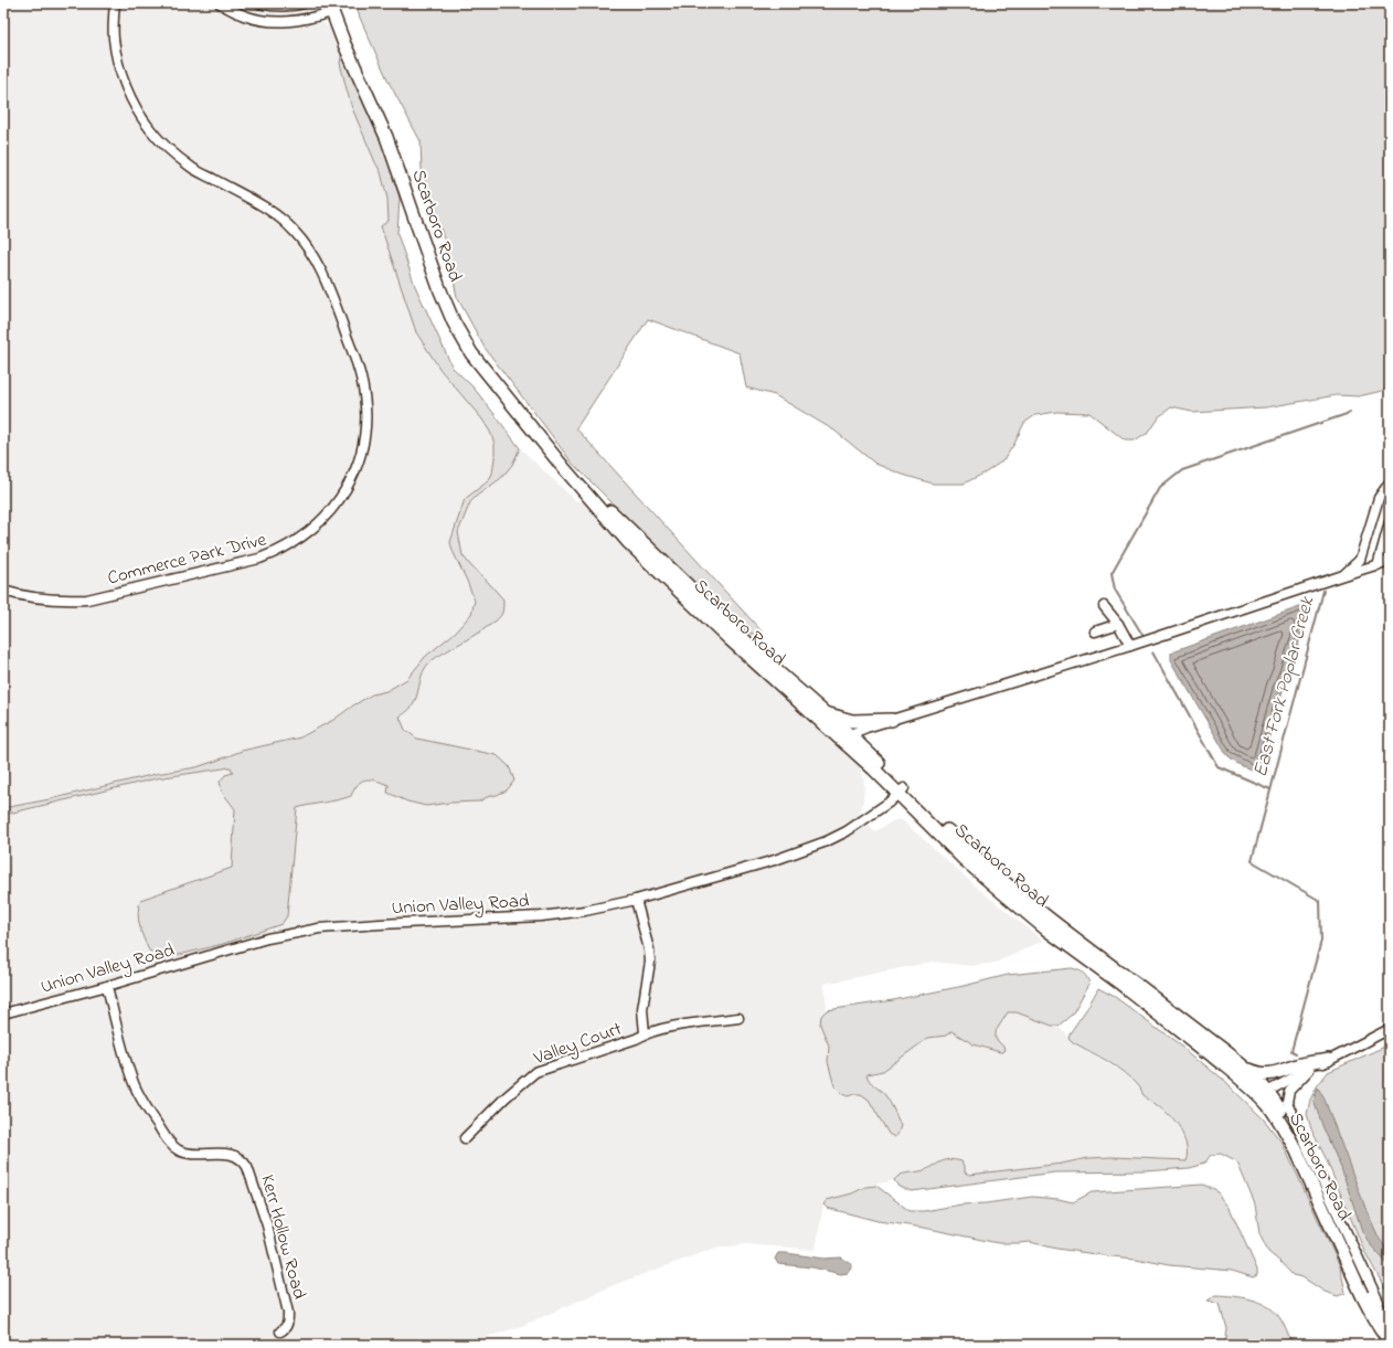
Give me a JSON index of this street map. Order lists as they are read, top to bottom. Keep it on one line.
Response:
{"streets":{"main road":["Scarboro Road"],"street":["Commerce Park Drive","Union Valley Road","Valley Court","Kerr Hollow Road"]},"crossings":[["Scarboro Road","Union Valley Road"],["Union Valley Road","Kerr Hollow Road"]],"water":["East Fork Poplar Creek"]}
